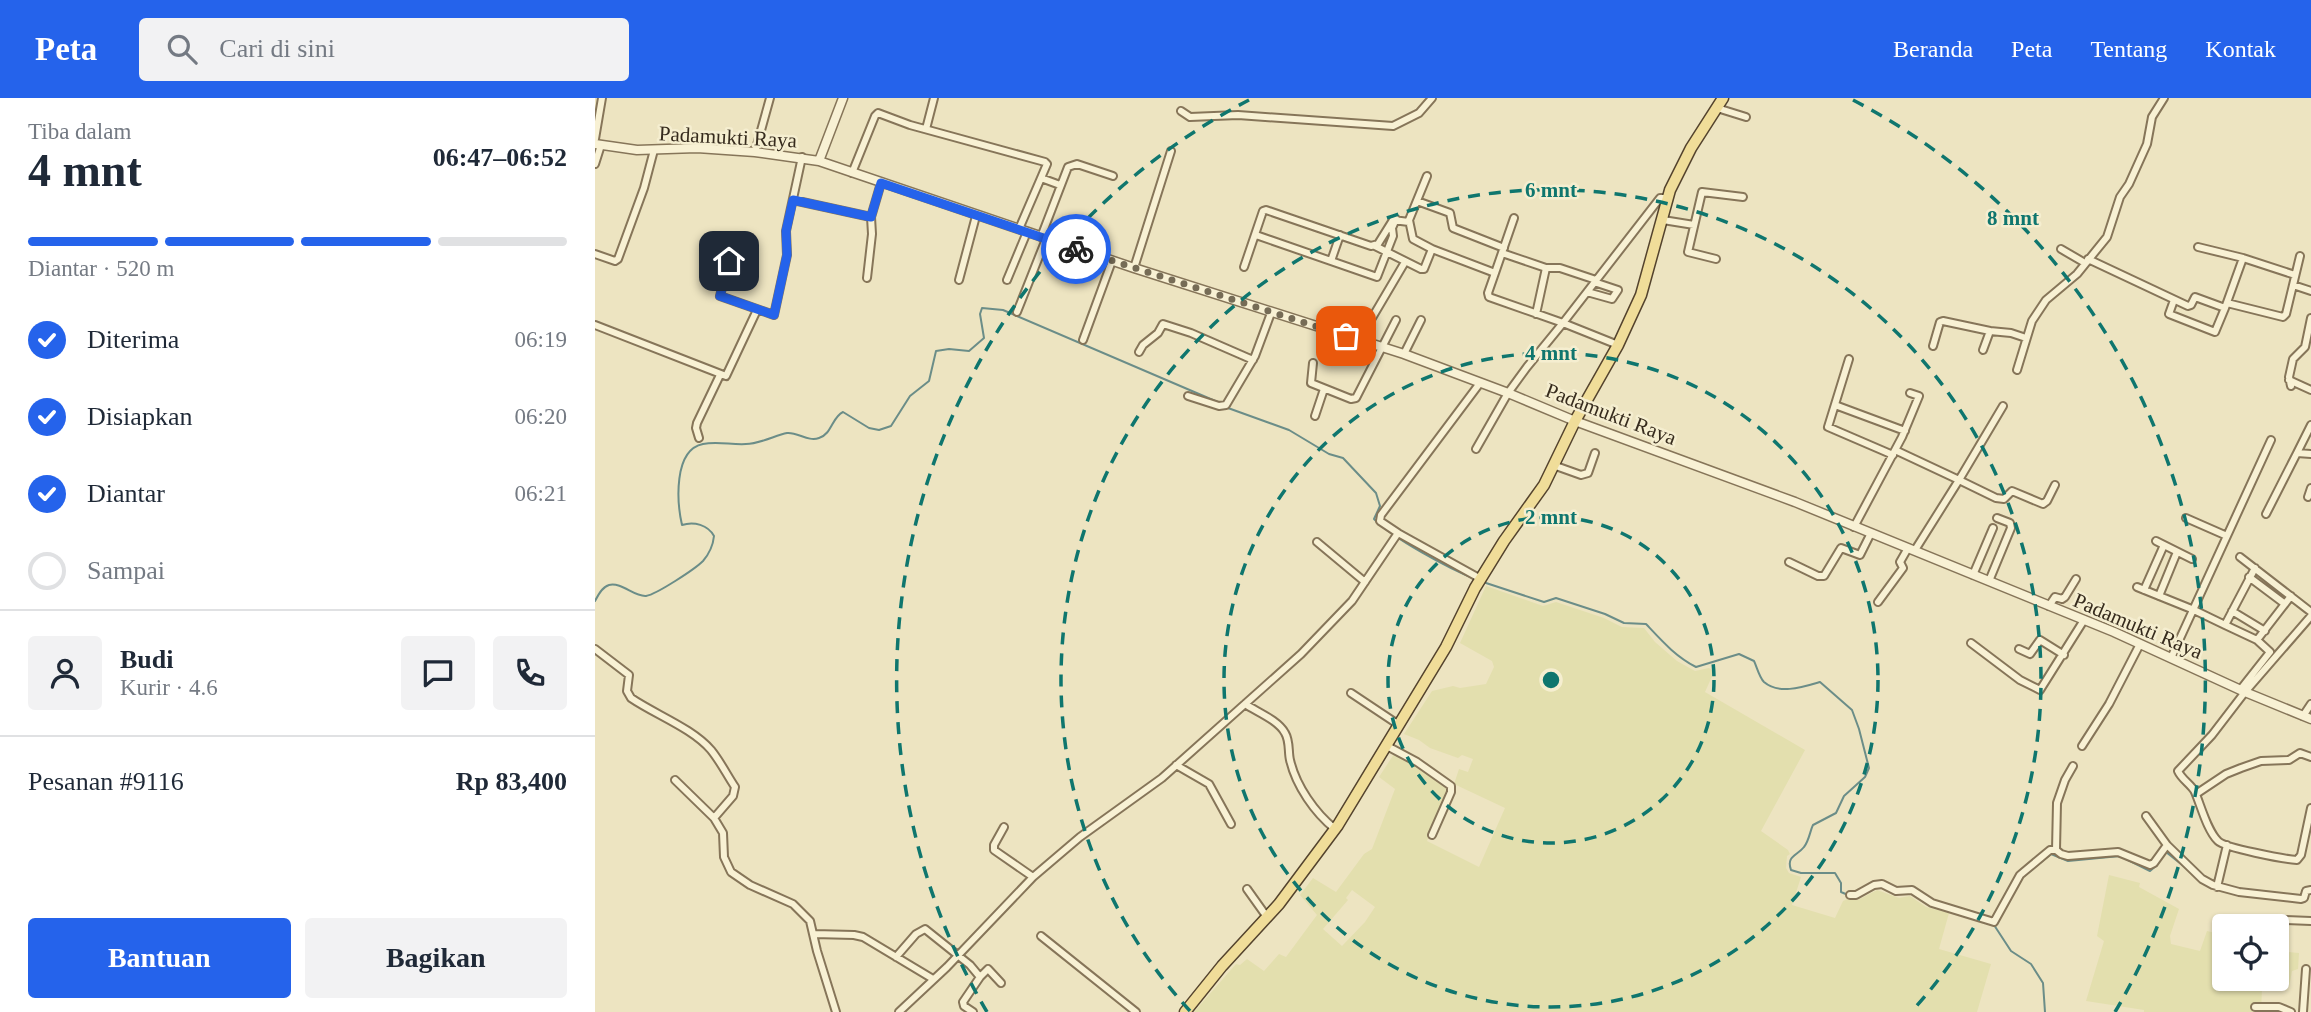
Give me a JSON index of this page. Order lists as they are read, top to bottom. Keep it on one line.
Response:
{"streets":{"street":["Padamukti Raya"]},"page":{"header":"Peta","search":"Cari di sini","nav":["Beranda","Peta","Tentang","Kontak"],"heading":["4 mnt","Tiba dalam","06:47–06:52"],"panel":["Budi","Kurir · 4.6","Pesanan #9116","Rp 83,400"],"bar":"Diantar · 520 m","list":[["Diterima","06:19"],["Disiapkan","06:20"],["Diantar","06:21"],"Sampai"],"buttons":["Bantuan","Bagikan"]},"rings":["6 mnt","8 mnt","4 mnt","2 mnt"]}
